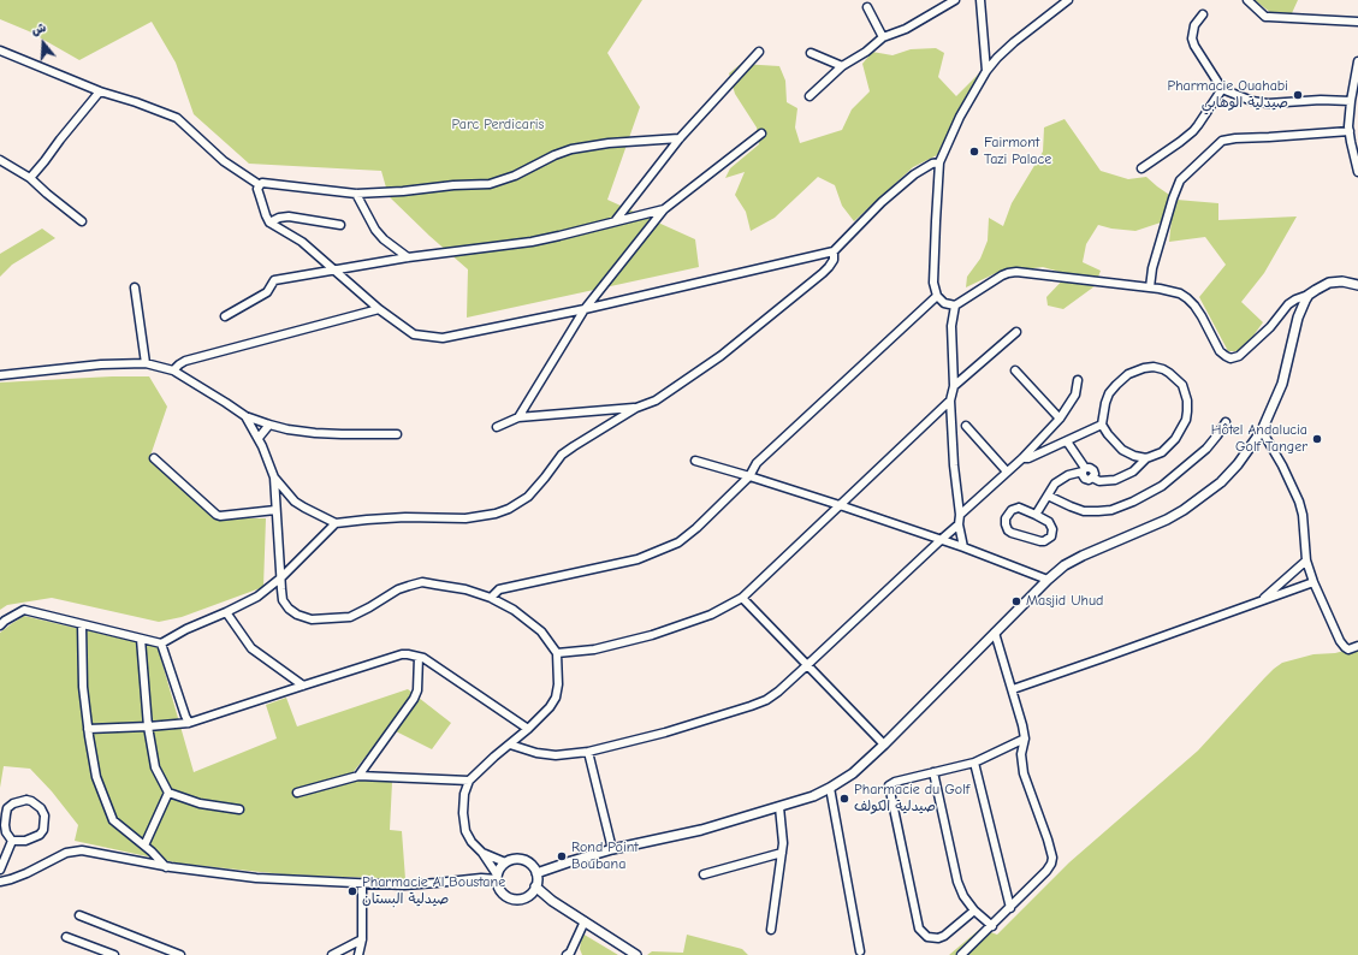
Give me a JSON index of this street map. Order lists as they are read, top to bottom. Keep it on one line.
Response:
{"parks":["Parc Perdicaris"],"places":["Pharmacie Ouahabi صيدلية الوهابي","Fairmont Tazi Palace","Hôtel Andalucia Golf Tanger","Masjid Uhud","Pharmacie du Golf صيدلية الكولف","Rond Point Boubana","Pharmacie Al Boustane صيدلية البستان"],"north":"top"}
